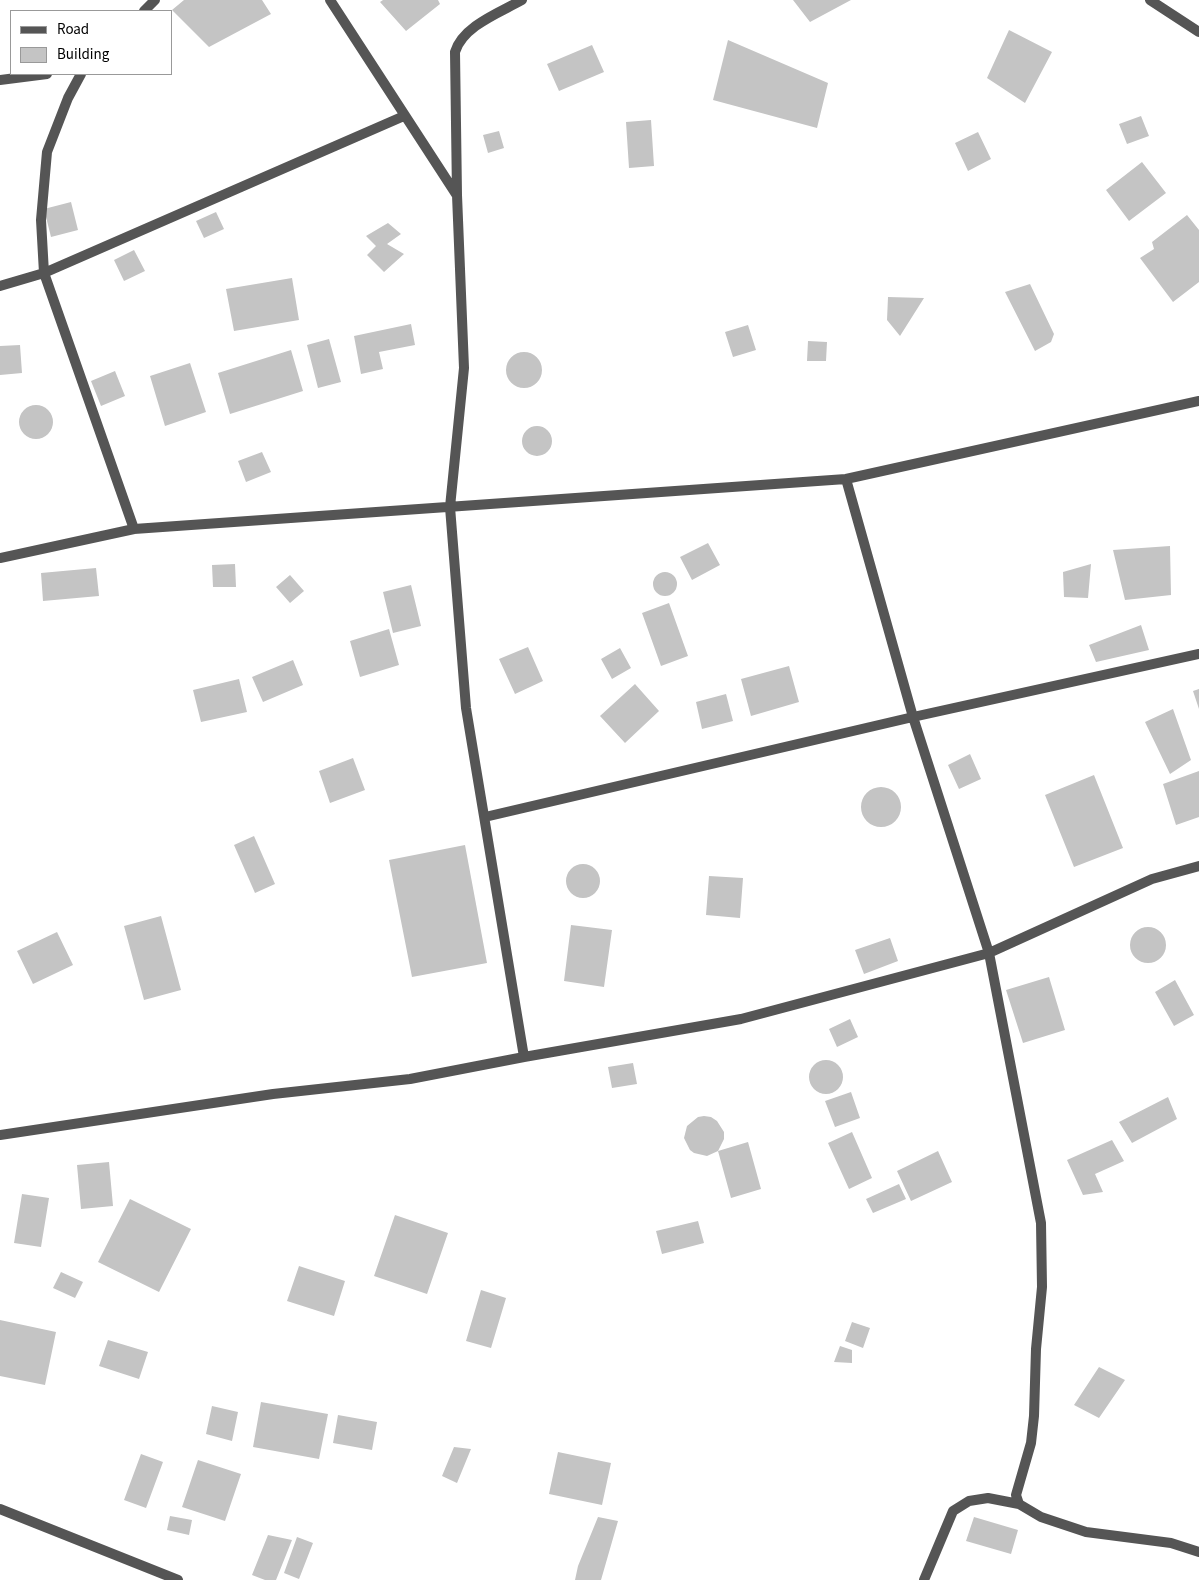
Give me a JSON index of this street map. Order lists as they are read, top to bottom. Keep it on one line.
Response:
{"legend":["Road","Building"]}
